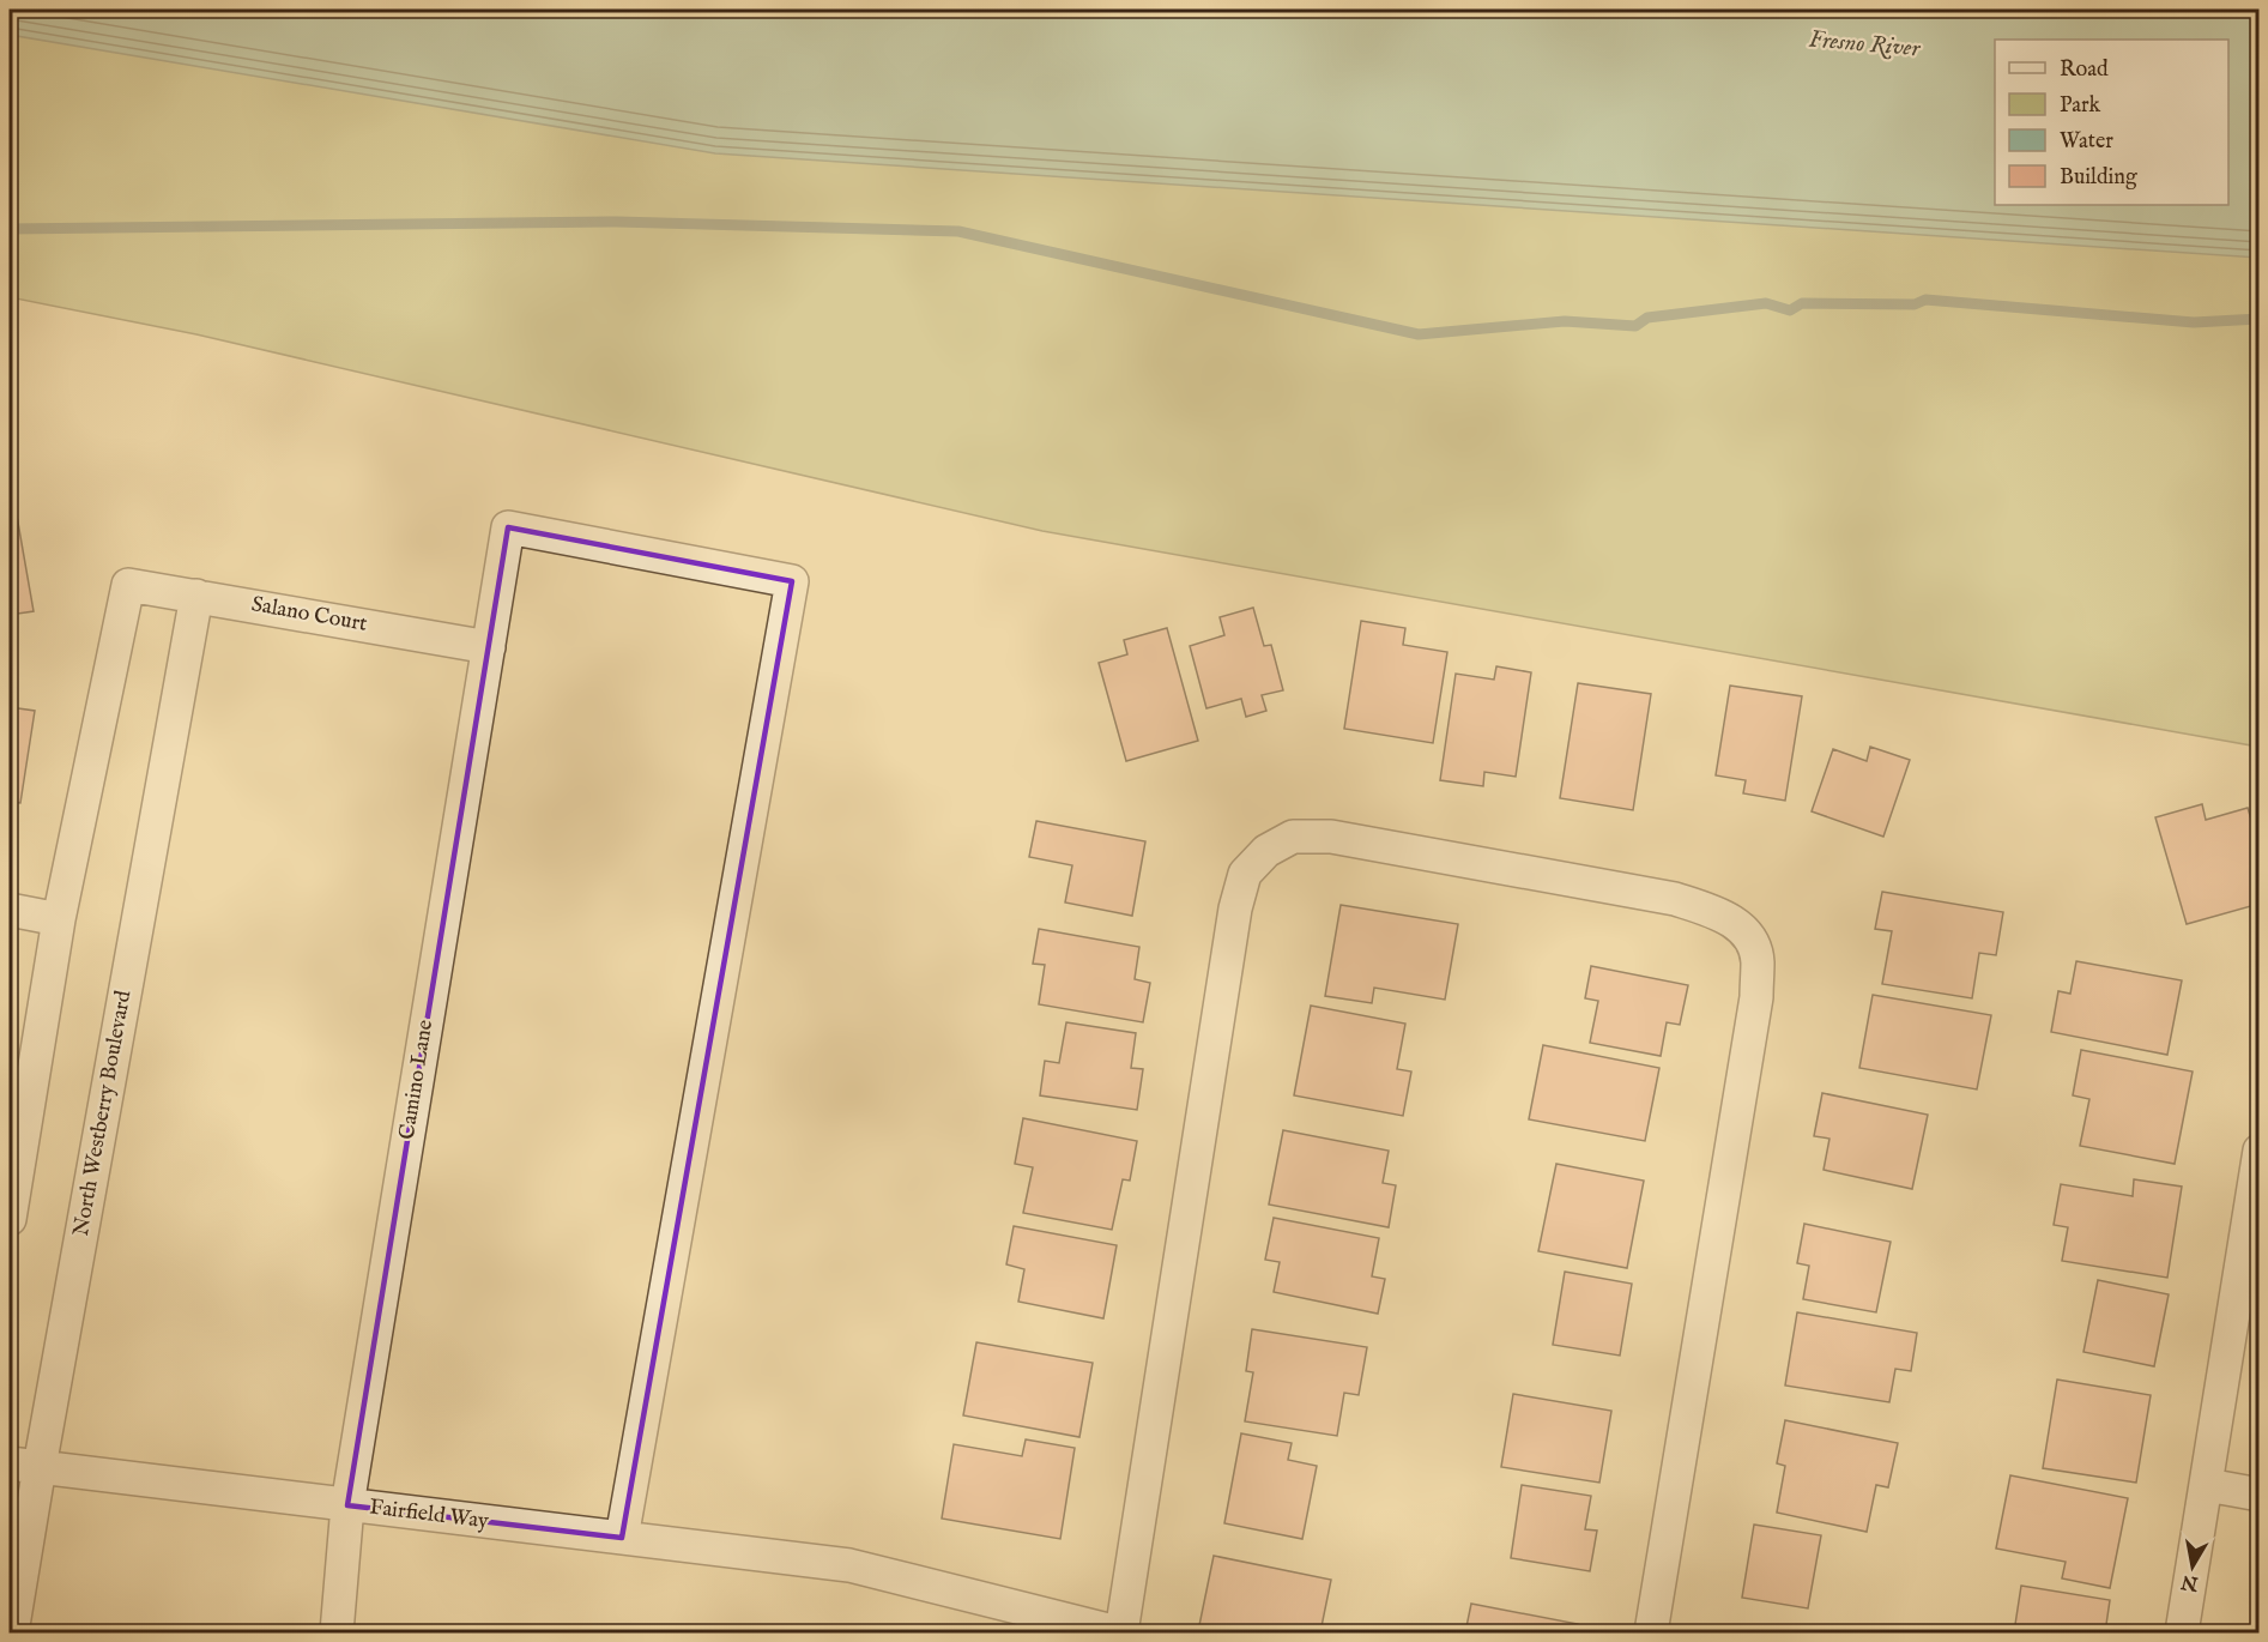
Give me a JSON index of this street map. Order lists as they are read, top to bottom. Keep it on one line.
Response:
{"streets":{"street":["Salano Court","Camino Lane","North Westberry Boulevard","Fairfield Way"]},"crossings":[["Salano Court","Camino Lane"],["Salano Court","North Westberry Boulevard"],["Camino Lane","Fairfield Way"],["North Westberry Boulevard","Fairfield Way"]],"water":["Fresno River"],"legend":["Road","Park","Water","Building"],"north":"bottom"}
